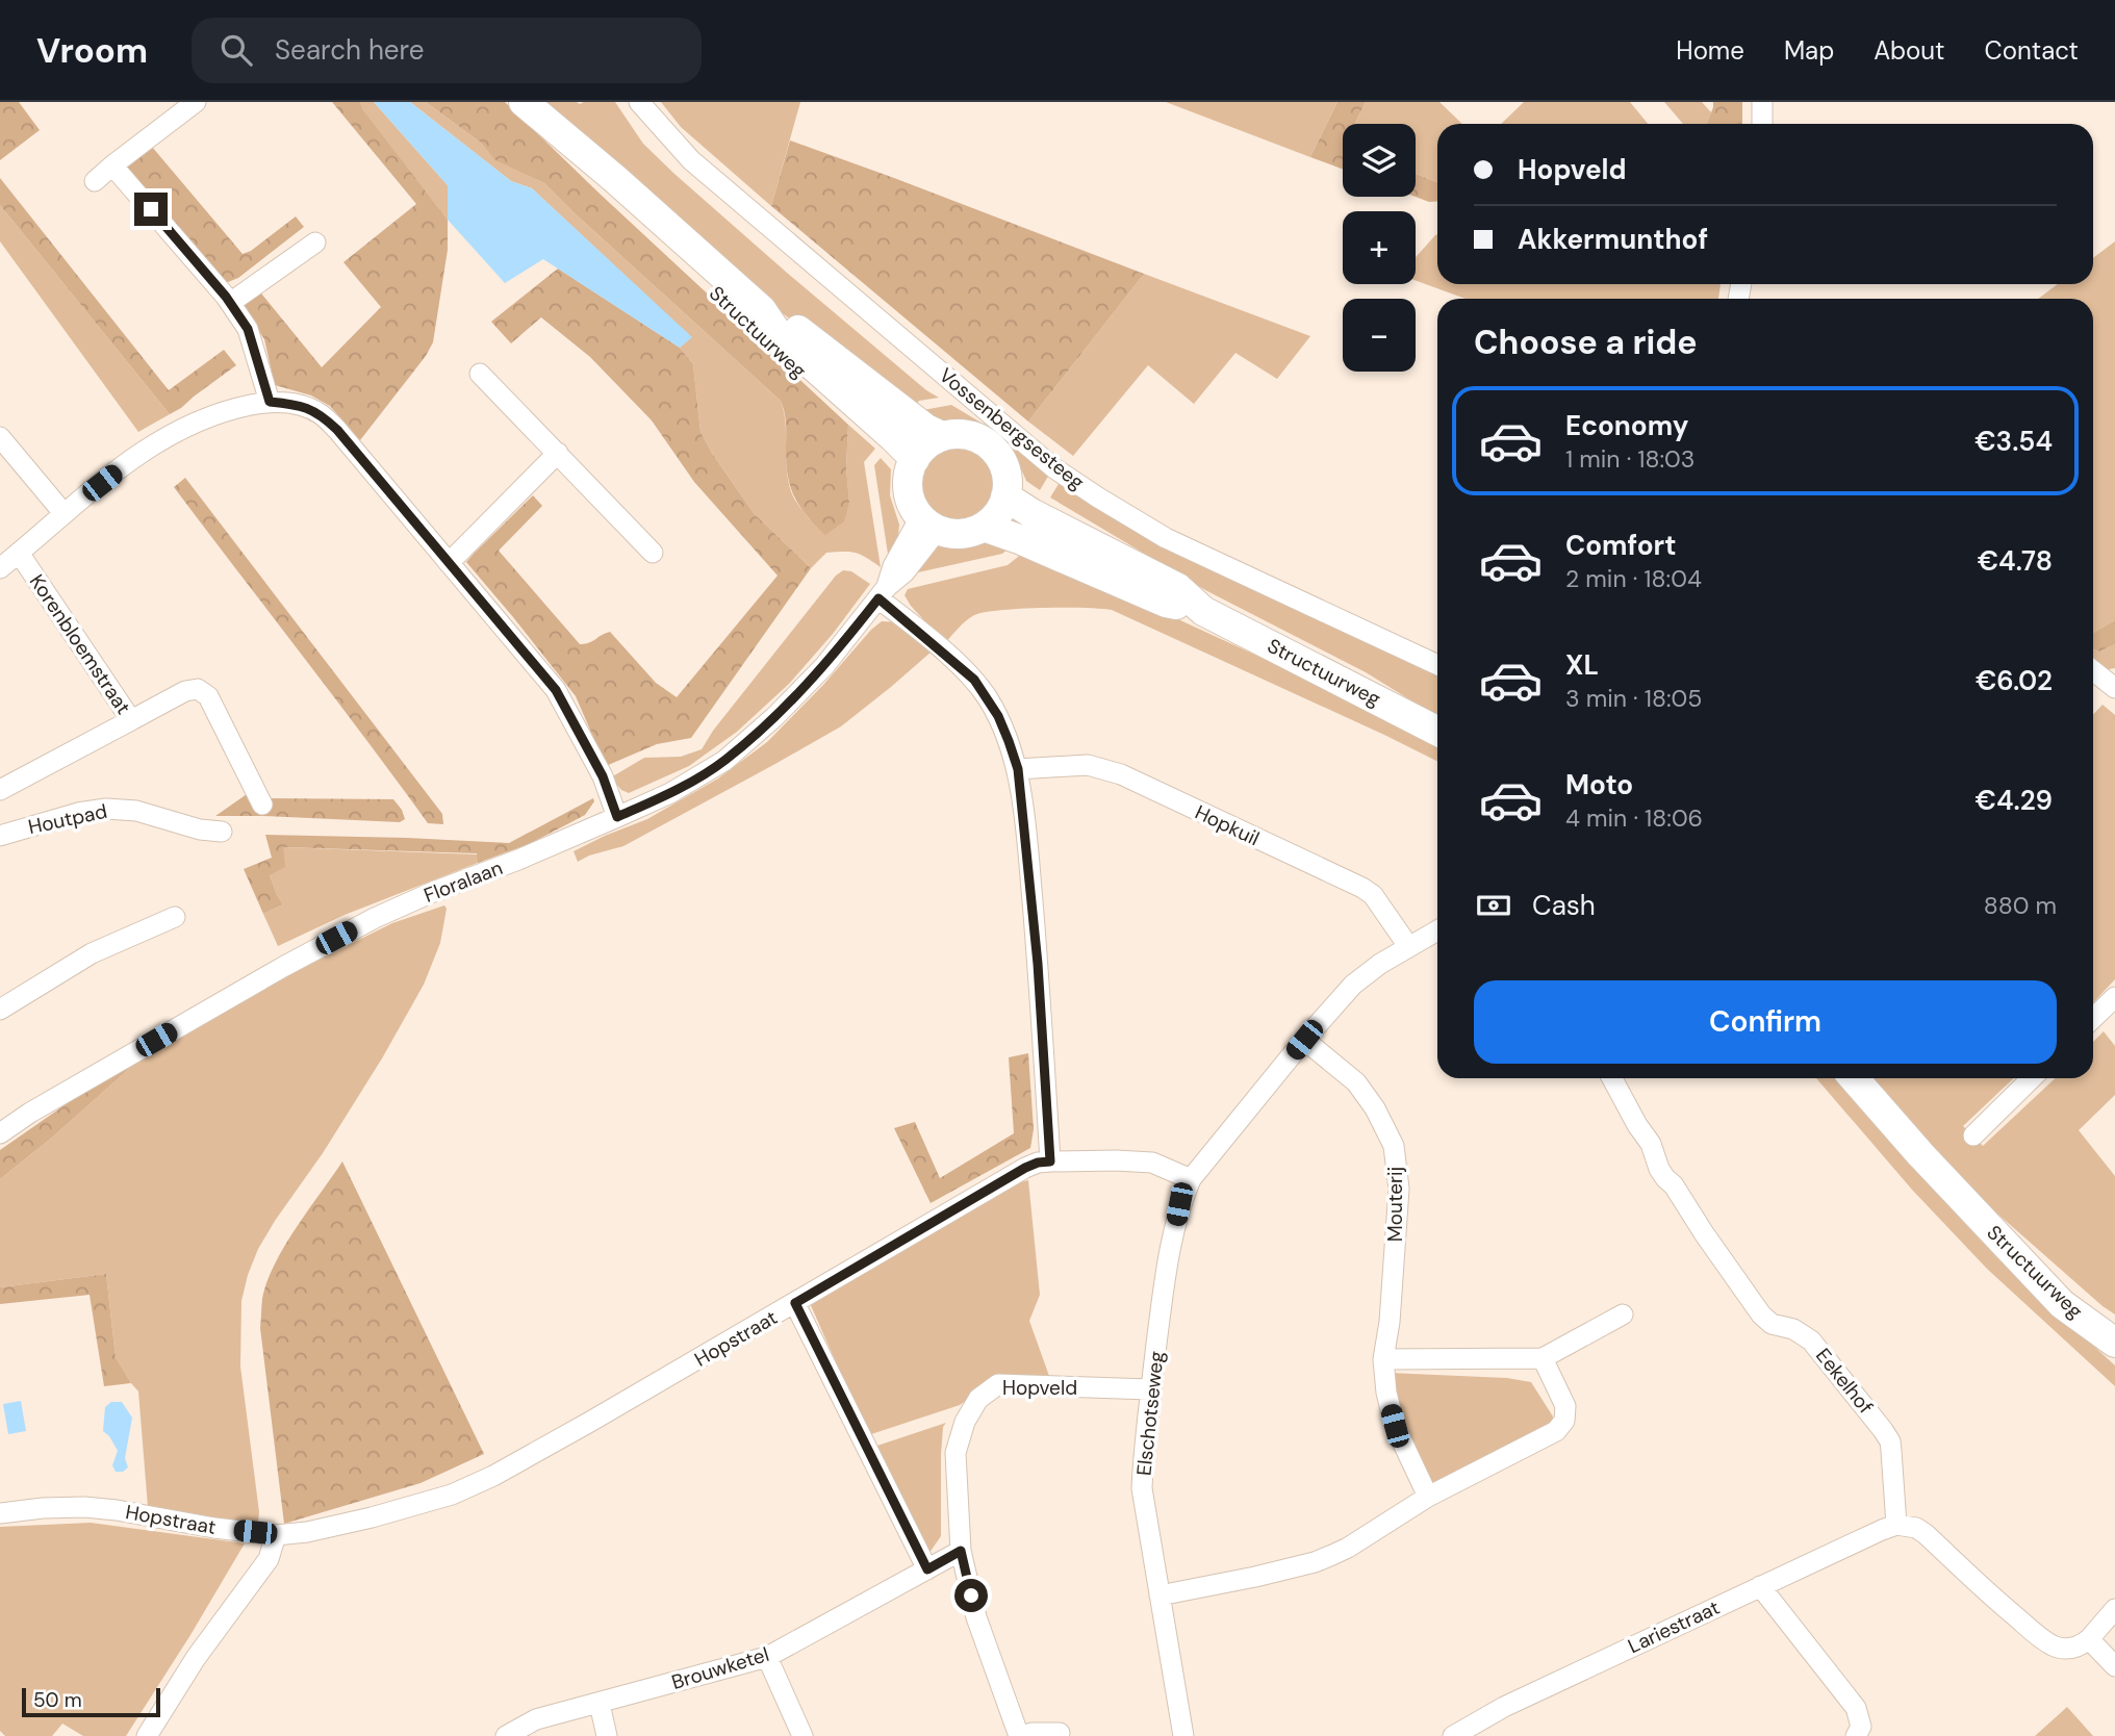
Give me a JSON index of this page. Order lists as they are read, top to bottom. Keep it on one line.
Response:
{"streets":{"main road":["Structuurweg"],"street":["Vossenbergsesteeg","Korenbloemstraat","Houtpad","Hopkuil","Floralaan","Mouterij","Hopstraat","Eekelhof","Hopveld","Elschotseweg","Lariestraat","Brouwketel"]},"crossings":[["Structuurweg","Floralaan"],["Hopstraat","Elschotseweg"],["Eekelhof","Lariestraat"],["Hopveld","Elschotseweg"],["Hopveld","Brouwketel"]],"scale_bar":"50 m","page":{"header":"Vroom","search":"Search here","nav":["Home","Map","About","Contact"],"map_buttons":["+","−"],"banner":["Hopveld","Akkermunthof"],"heading":"Choose a ride","list":[{"name":"Economy","note":"1 min · 18:03","value":"€3.54"},{"name":"Comfort","note":"2 min · 18:04","value":"€4.78"},{"name":"XL","note":"3 min · 18:05","value":"€6.02"},{"name":"Moto","note":"4 min · 18:06","value":"€4.29"}],"pay":["Cash","880 m"],"buttons":"Confirm","scale":"50 m"}}
